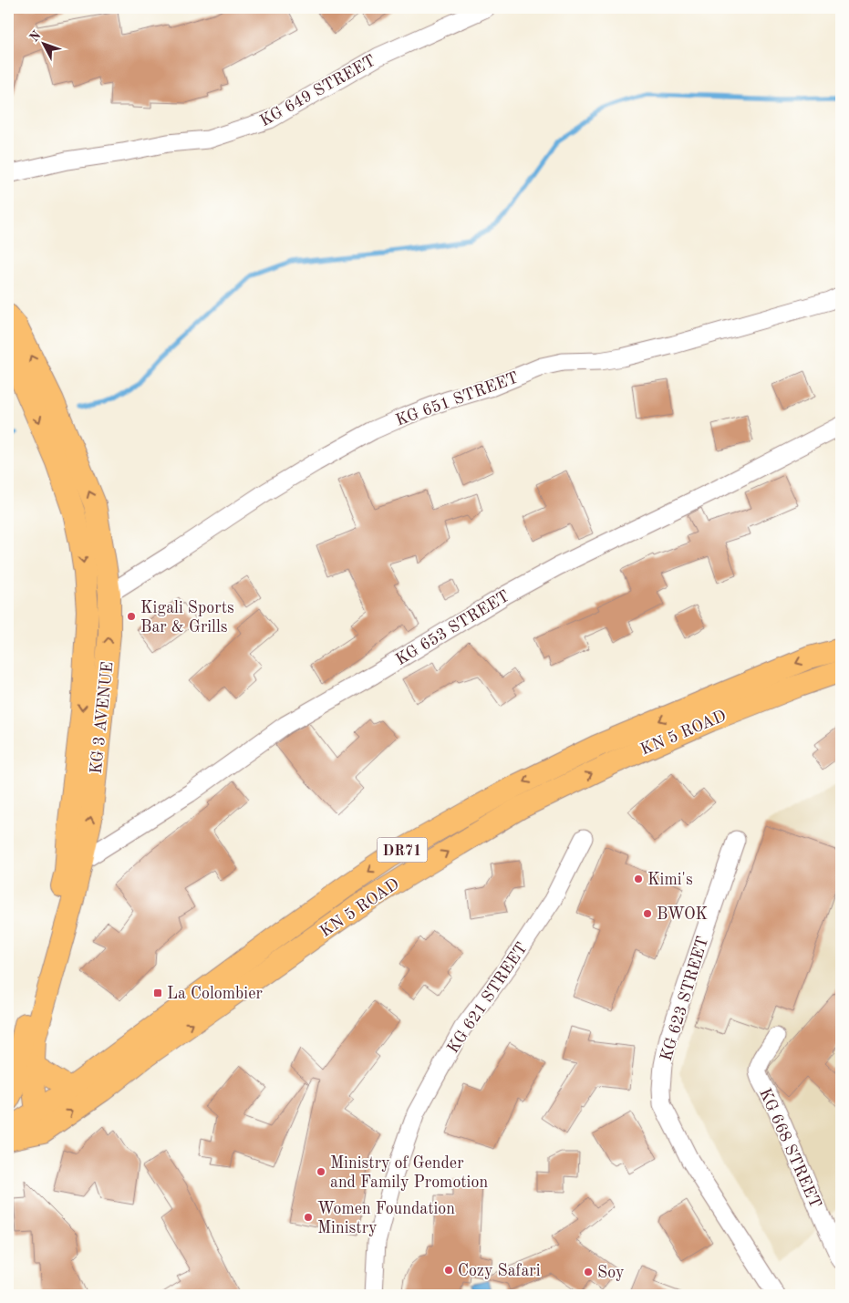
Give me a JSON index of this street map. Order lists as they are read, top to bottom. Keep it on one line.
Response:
{"streets":{"main road":["KG 3 AVENUE","KN 5 ROAD","DR71"],"street":["KG 649 STREET","KG 651 STREET","KG 653 STREET","KG 621 STREET","KG 623 STREET","KG 668 STREET"]},"crossings":[["KG 651 STREET","KG 3 AVENUE"],["KG 653 STREET","KG 3 AVENUE"],["KG 3 AVENUE","KN 5 ROAD"]],"places":{"other":["Kigali Sports Bar & Grills","Kimi's","BWOK","Ministry of Gender and Family Promotion","Women Foundation Ministry","Cozy Safari","Soy"],"transit":["La Colombier"]},"north":"top left"}
